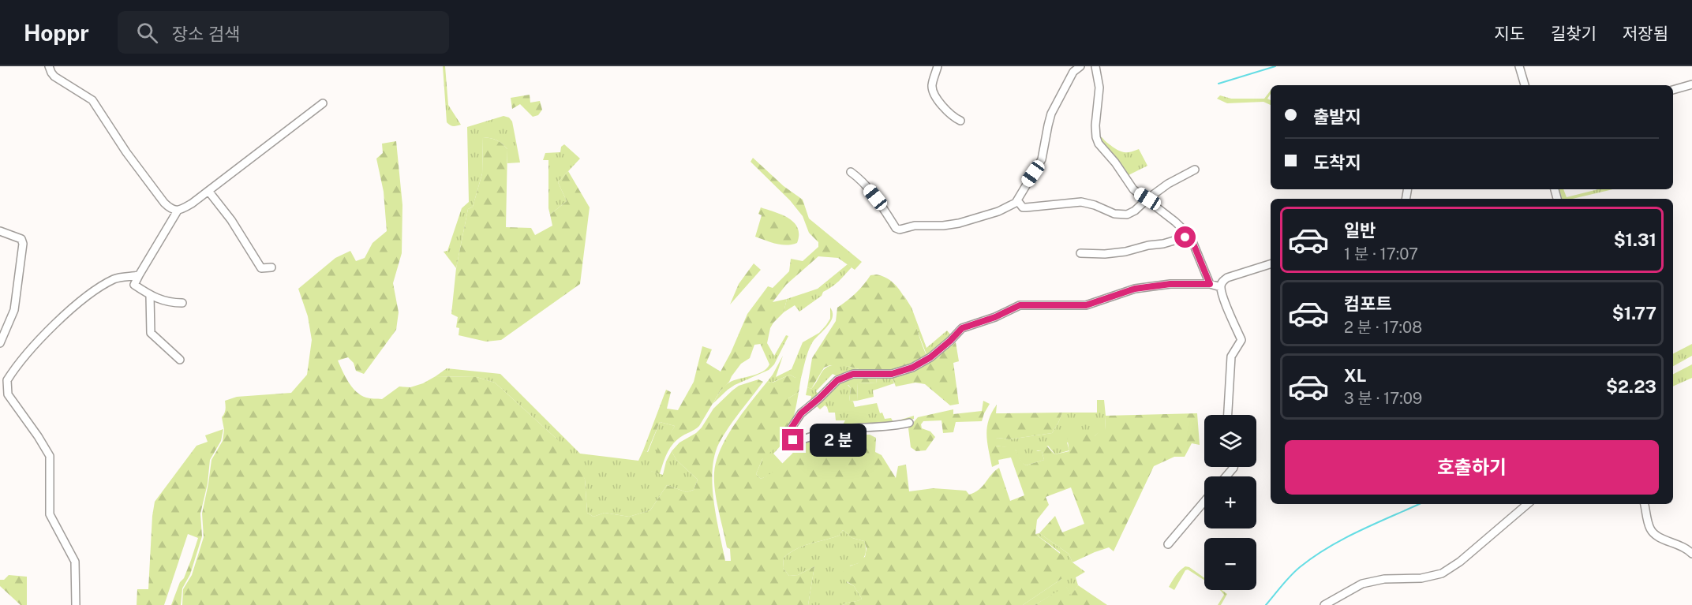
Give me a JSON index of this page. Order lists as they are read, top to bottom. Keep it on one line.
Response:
{"page":{"header":"Hoppr","search":"장소 검색","nav":["지도","길찾기","저장됨"],"banner":["출발지","도착지"],"list":[{"name":"일반","note":"1 분 · 17:07","value":"$1.31"},{"name":"컴포트","note":"2 분 · 17:08","value":"$1.77"},{"name":"XL","note":"3 분 · 17:09","value":"$2.23"}],"map_buttons":["+","−"],"bubble":"2 분","buttons":"호출하기"}}
